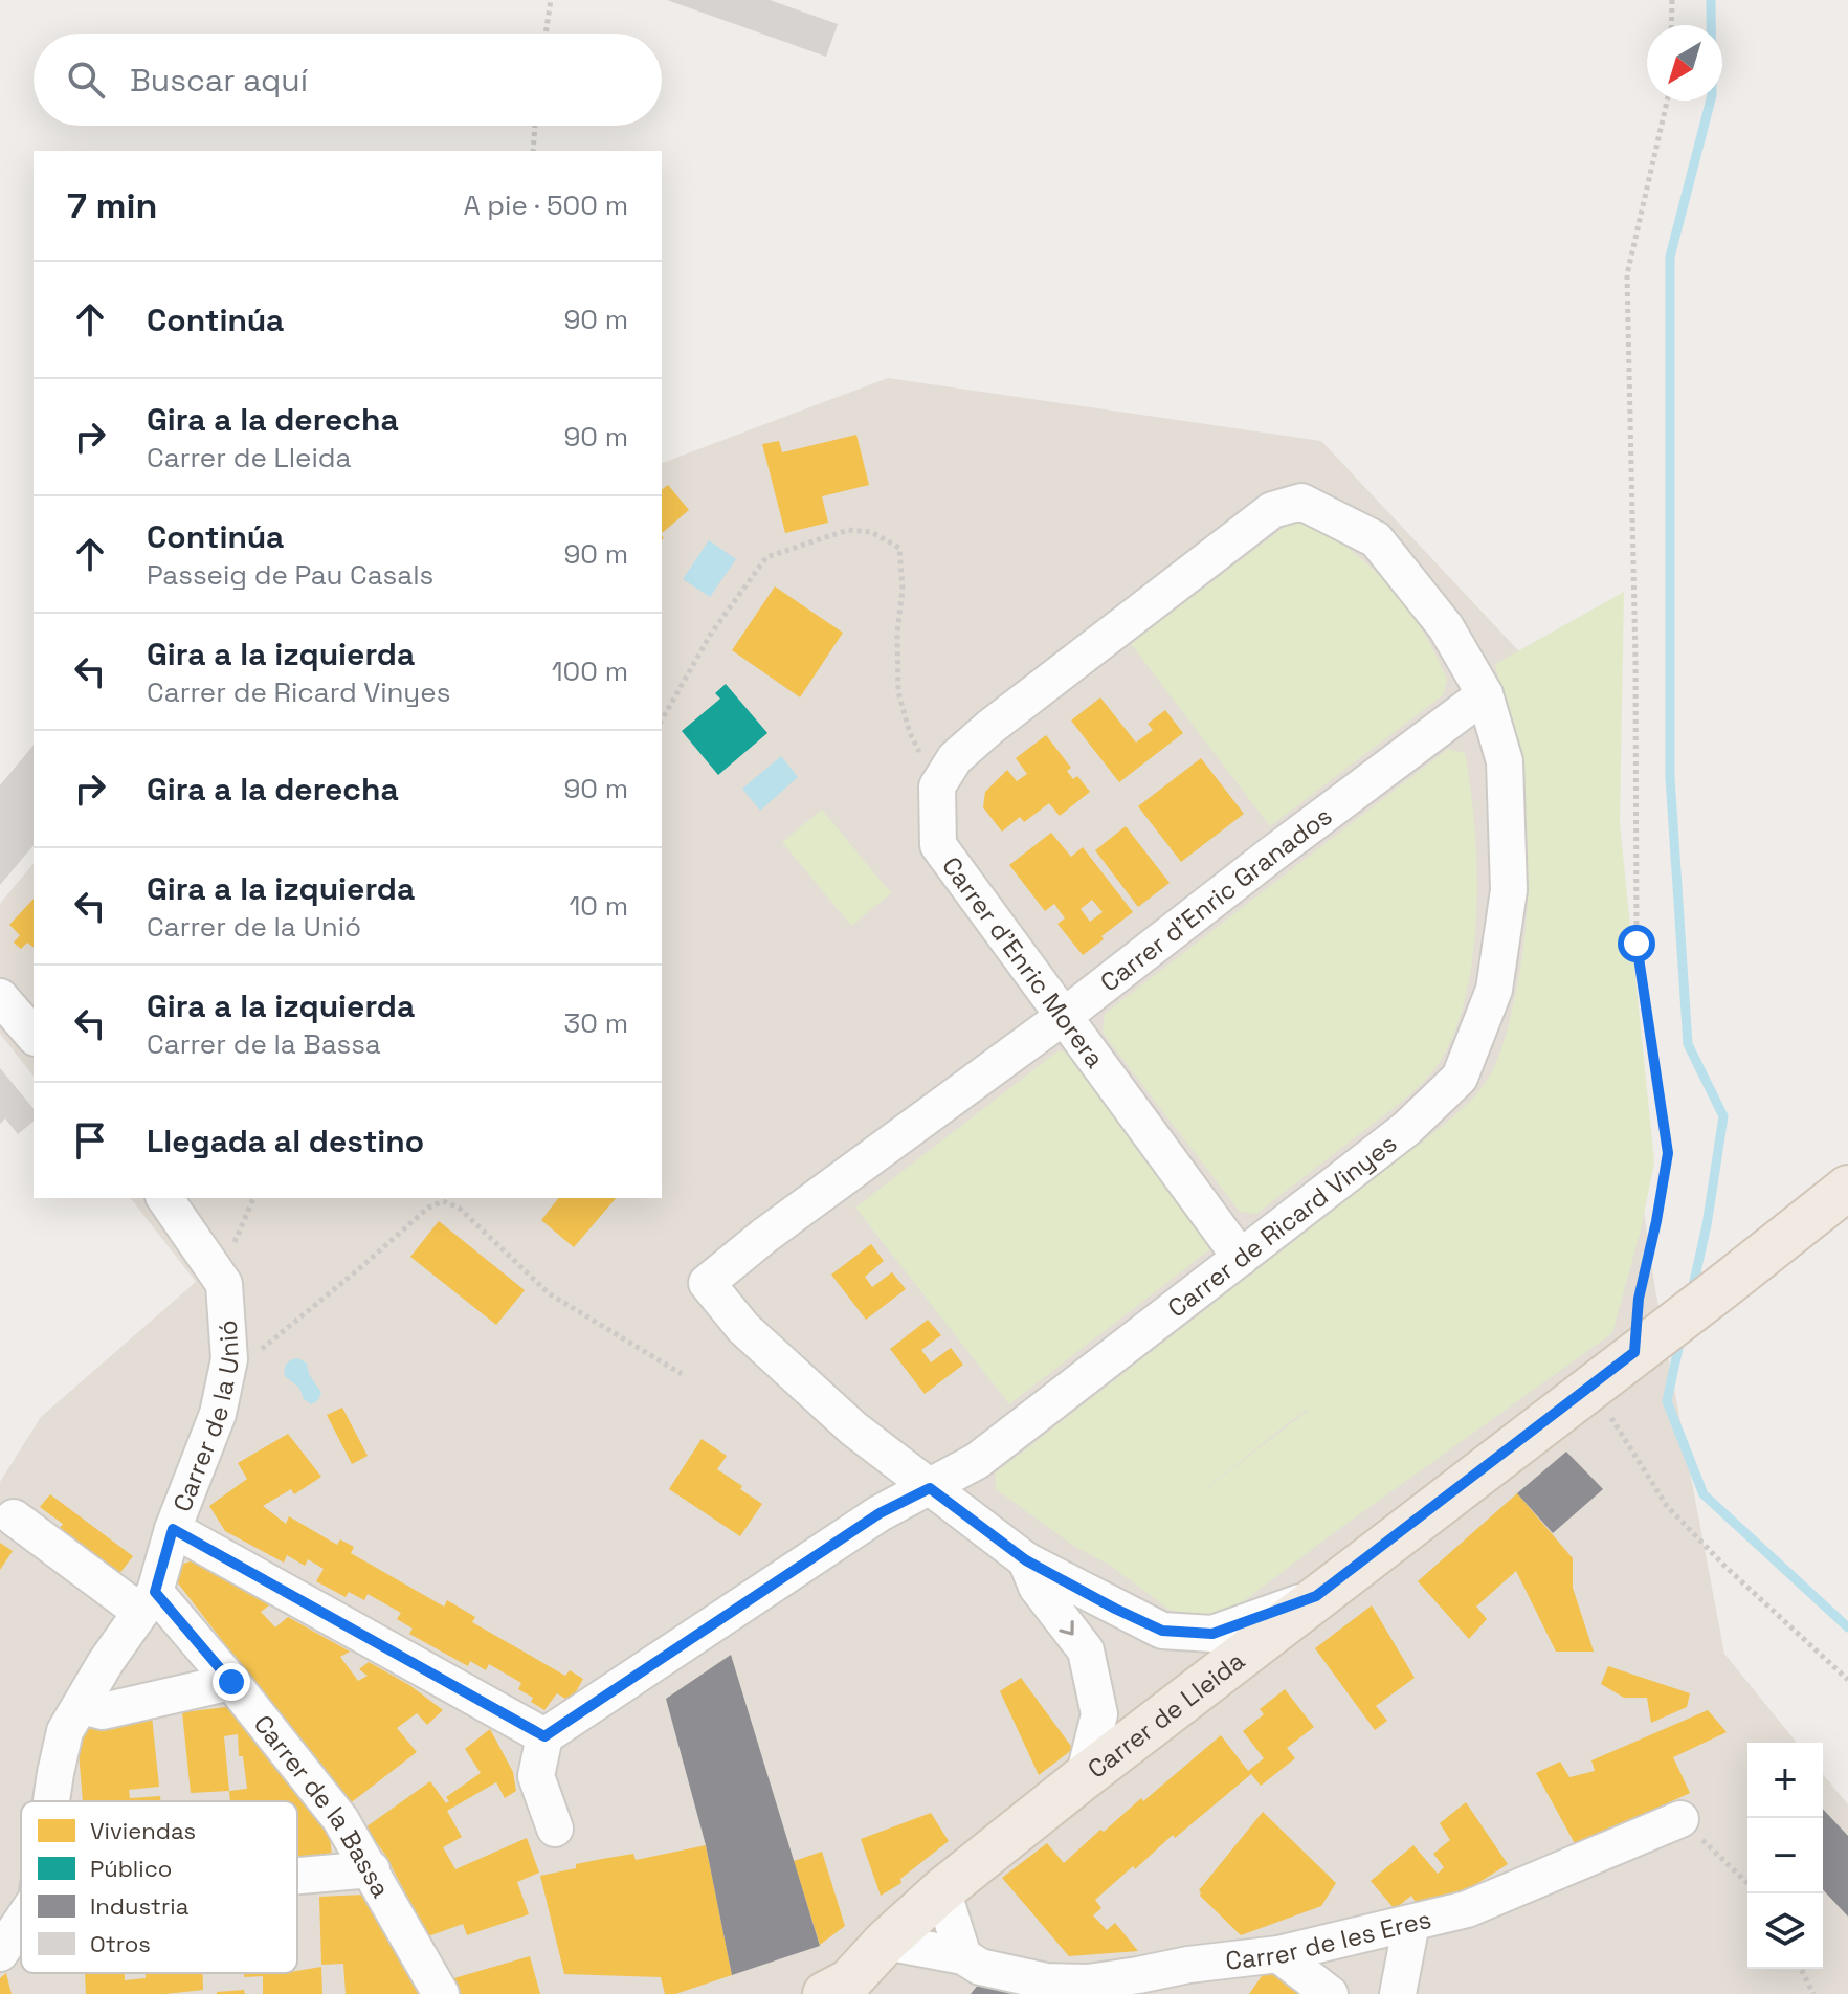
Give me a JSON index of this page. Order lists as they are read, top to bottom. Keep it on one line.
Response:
{"streets":{"main road":["Carrer de Lleida"],"street":["Carrer d'Enric Granados","Carrer d'Enric Morera","Carrer de Ricard Vinyes","Carrer de la Unió","Carrer de la Bassa","Carrer de les Eres"]},"crossings":[["Carrer d'Enric Granados","Carrer d'Enric Morera"],["Carrer d'Enric Granados","Carrer de Ricard Vinyes"],["Carrer d'Enric Morera","Carrer de Ricard Vinyes"],["Carrer de la Unió","Carrer de la Bassa"],["Carrer de Lleida","Carrer de les Eres"]],"legend":["Viviendas","Público","Industria","Otros"],"north":"bottom left","page":{"search":"Buscar aquí","heading":["7 min","A pie · 500 m"],"list":[["Continúa","90 m"],["Gira a la derecha","Carrer de Lleida","90 m"],["Continúa","Passeig de Pau Casals","90 m"],["Gira a la izquierda","Carrer de Ricard Vinyes","100 m"],["Gira a la derecha","90 m"],["Gira a la izquierda","Carrer de la Unió","10 m"],["Gira a la izquierda","Carrer de la Bassa","30 m"],"Llegada al destino"],"map_buttons":["+","−"]}}
